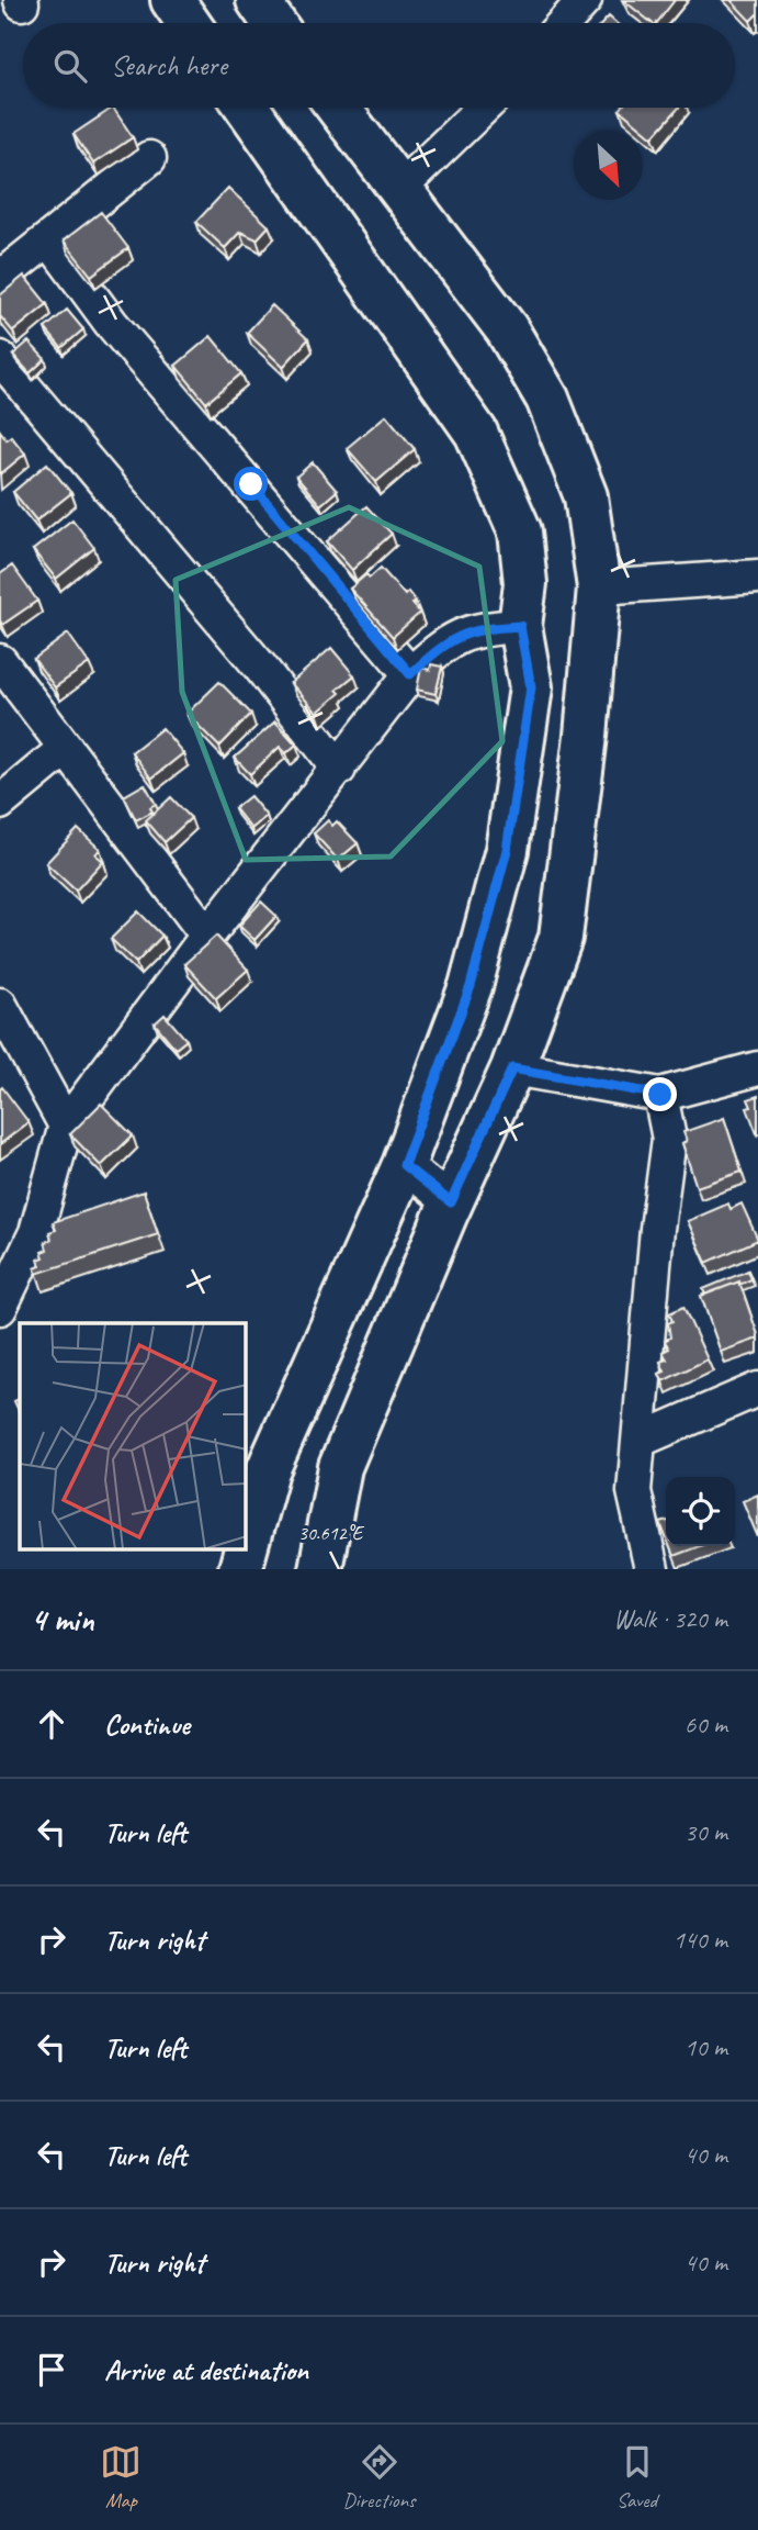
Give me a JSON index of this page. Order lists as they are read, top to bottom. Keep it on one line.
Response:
{"north":"bottom right","page":{"search":"Search here","heading":["4 min","Walk · 320 m"],"list":[["Continue","60 m"],["Turn left","30 m"],["Turn right","140 m"],["Turn left","10 m"],["Turn left","40 m"],["Turn right","40 m"],"Arrive at destination"],"nav":["Map","Directions","Saved"]},"coordinates":["30.612°E"]}
